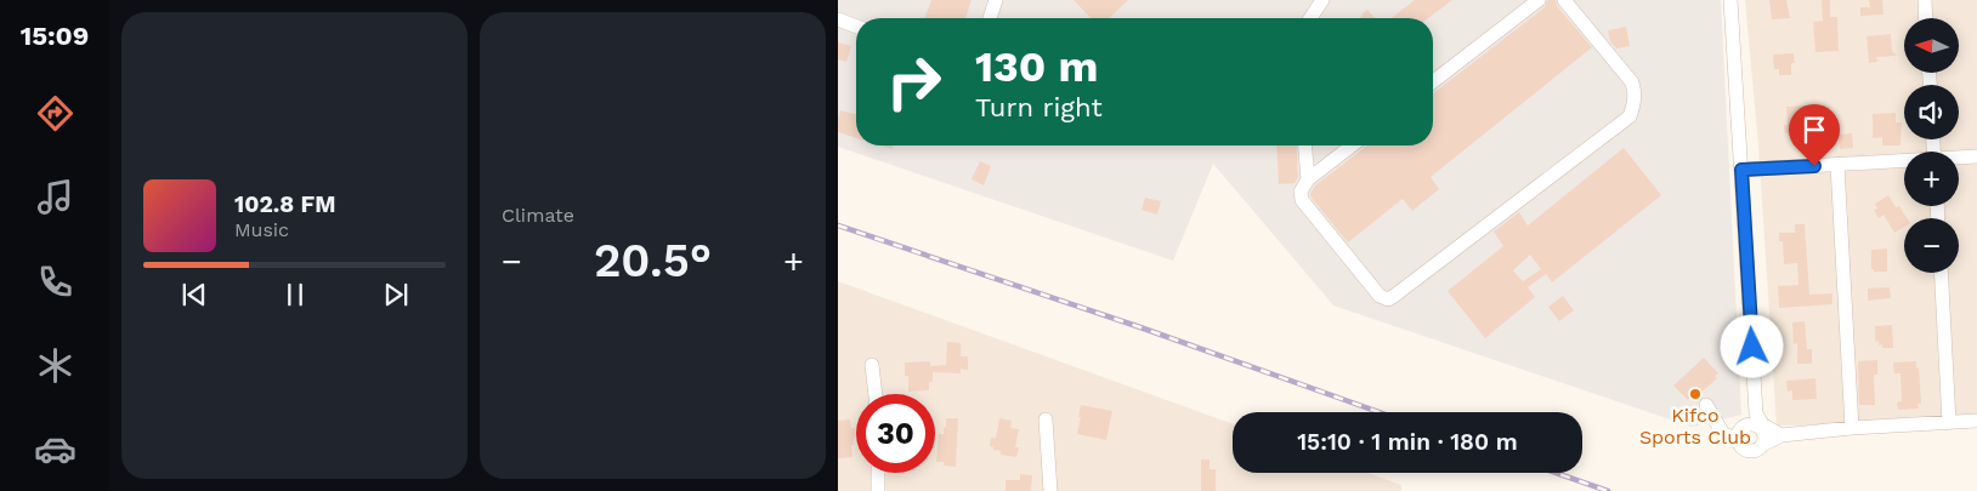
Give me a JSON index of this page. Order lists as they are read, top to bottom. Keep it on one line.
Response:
{"places":["Kifco Sports Club"],"north":"left","page":{"tabs":"15:09","tile":"Climate","map_buttons":["+","−"],"turn":["130 m","Turn right"],"song":["102.8 FM","Music"],"heat":["−","20.5°","+"],"limit":"30","trip":"15:10 · 1 min · 180 m"}}
